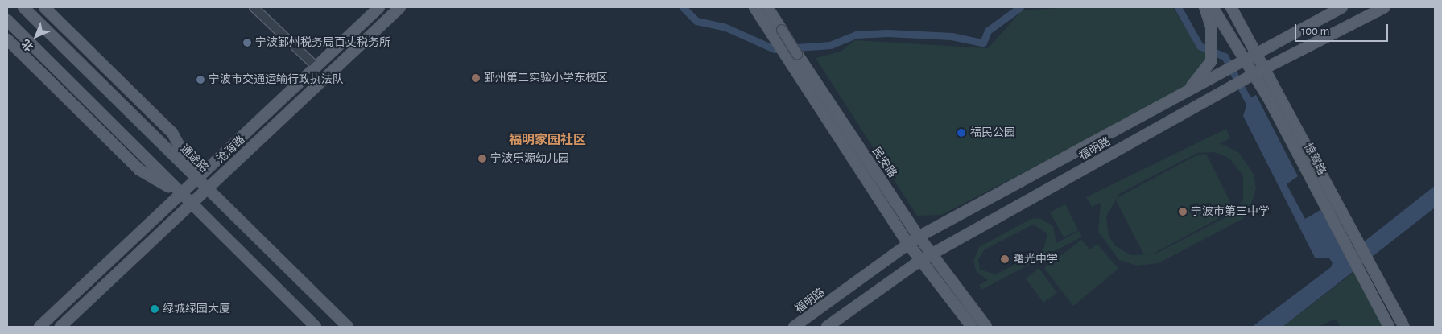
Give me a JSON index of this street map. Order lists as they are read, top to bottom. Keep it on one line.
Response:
{"streets":{"main road":["福明路","沧海路","通途路","惊驾路","民安路"]},"crossings":[["福明路","惊驾路"],["福明路","民安路"],["沧海路","通途路"]],"districts":["福明家园社区"],"places":["宁波鄞州税务局百丈税务所","鄞州第二实验小学东校区","宁波市交通运输行政执法队","福民公园","宁波乐源幼儿园","宁波市第三中学","曙光中学","绿城绿园大厦"],"scale_bar":"100 m","north":"bottom left"}
